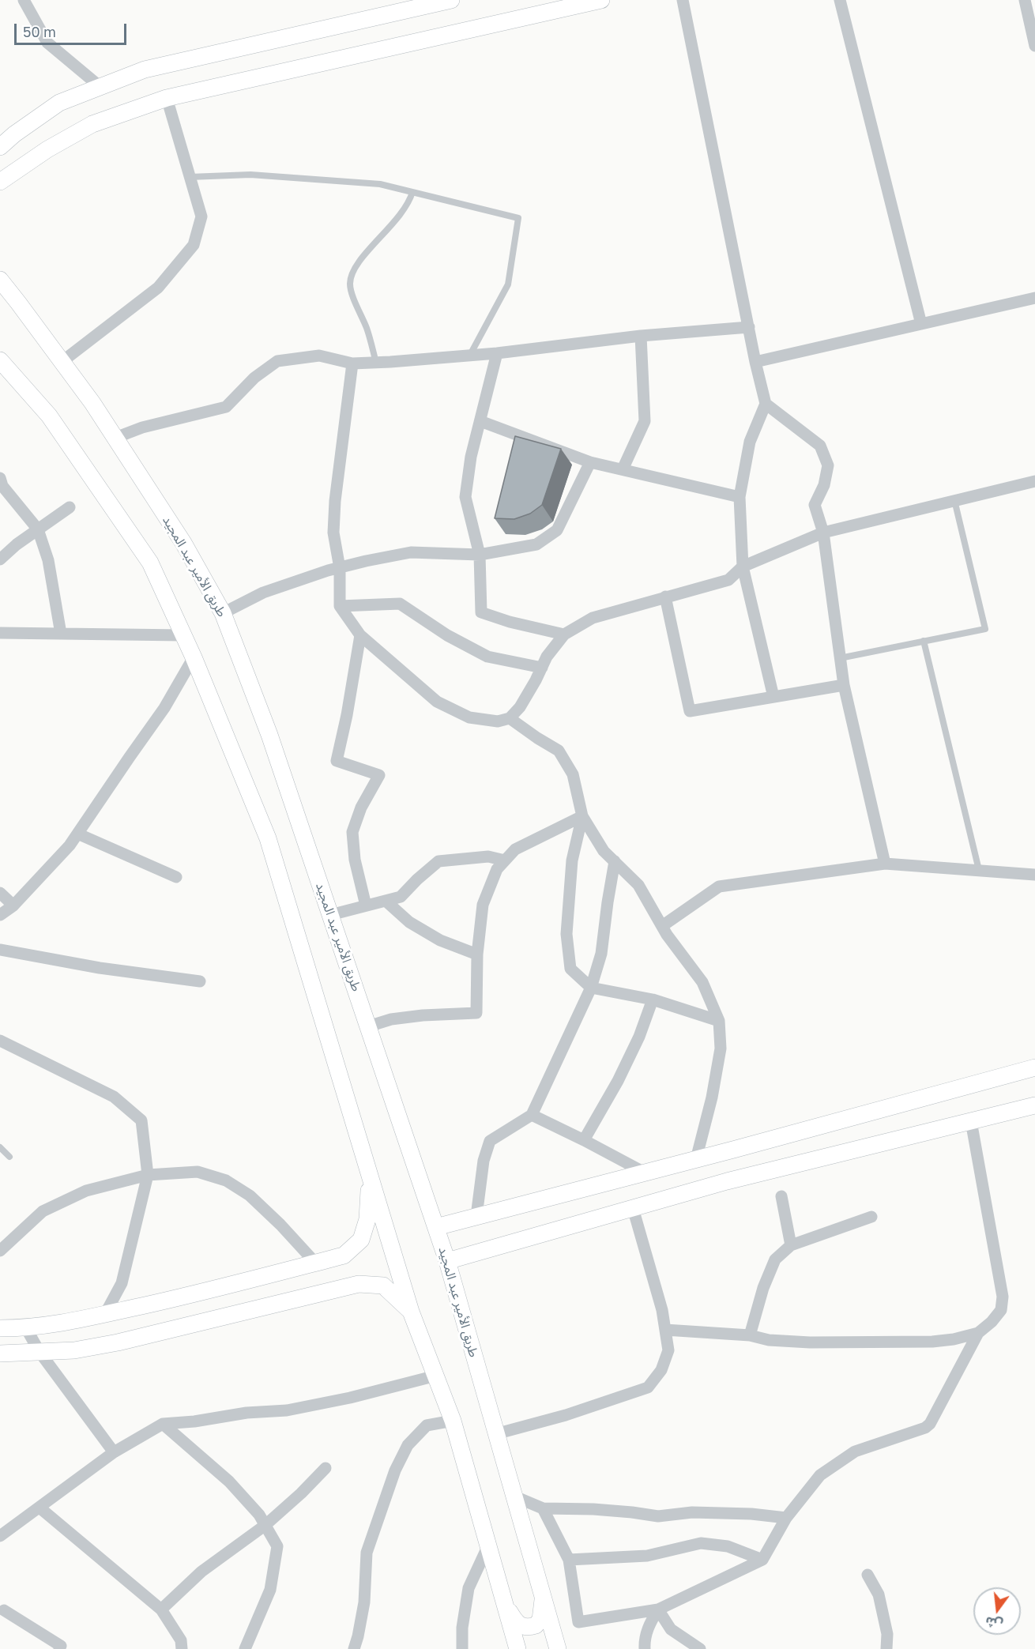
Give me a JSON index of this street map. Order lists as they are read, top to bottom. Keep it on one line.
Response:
{"streets":{"main road":["طريق الأمير عبد المجيد"]},"scale_bar":"50 m","north":"bottom"}
